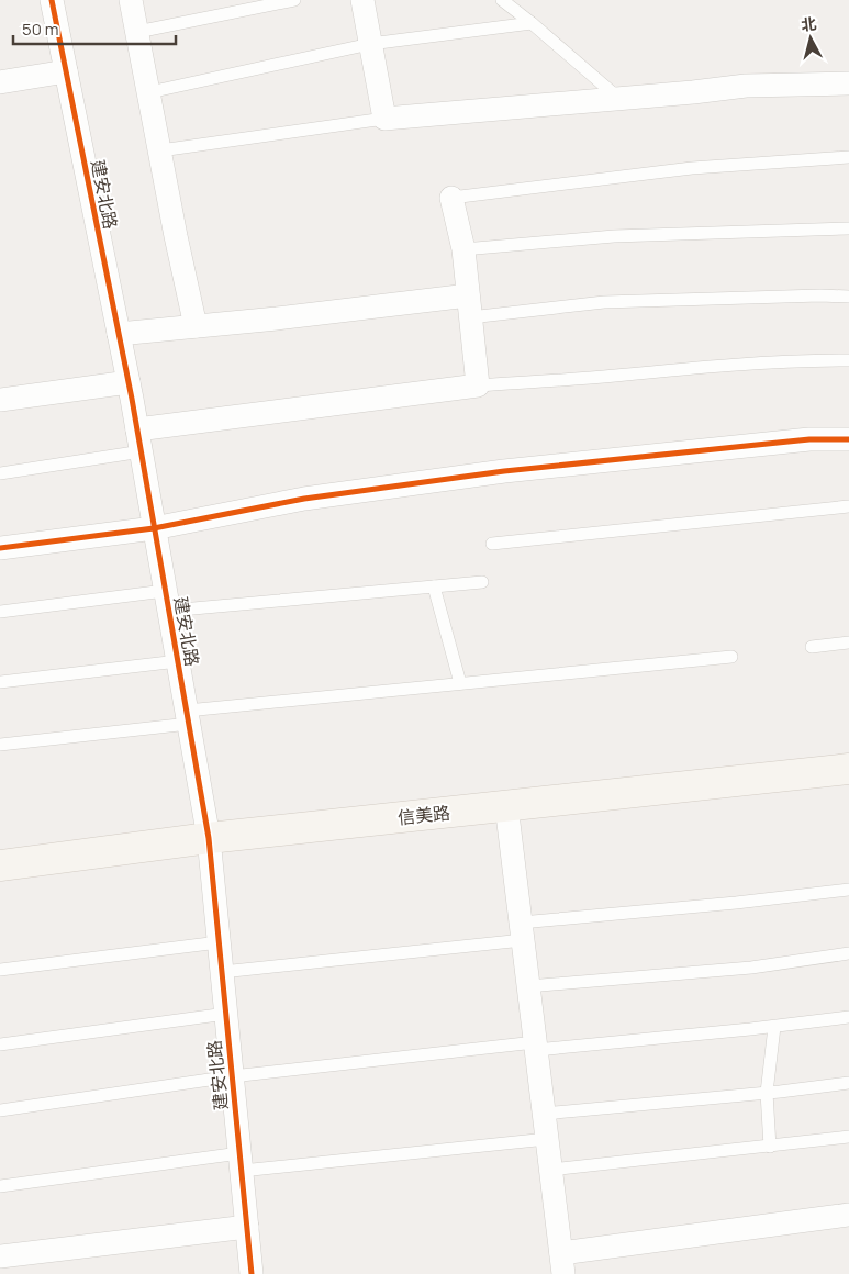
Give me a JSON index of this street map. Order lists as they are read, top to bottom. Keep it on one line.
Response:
{"streets":{"street":["建安北路","信美路"]},"crossings":[["建安北路","信美路"]],"scale_bar":"50 m","north":"top"}
